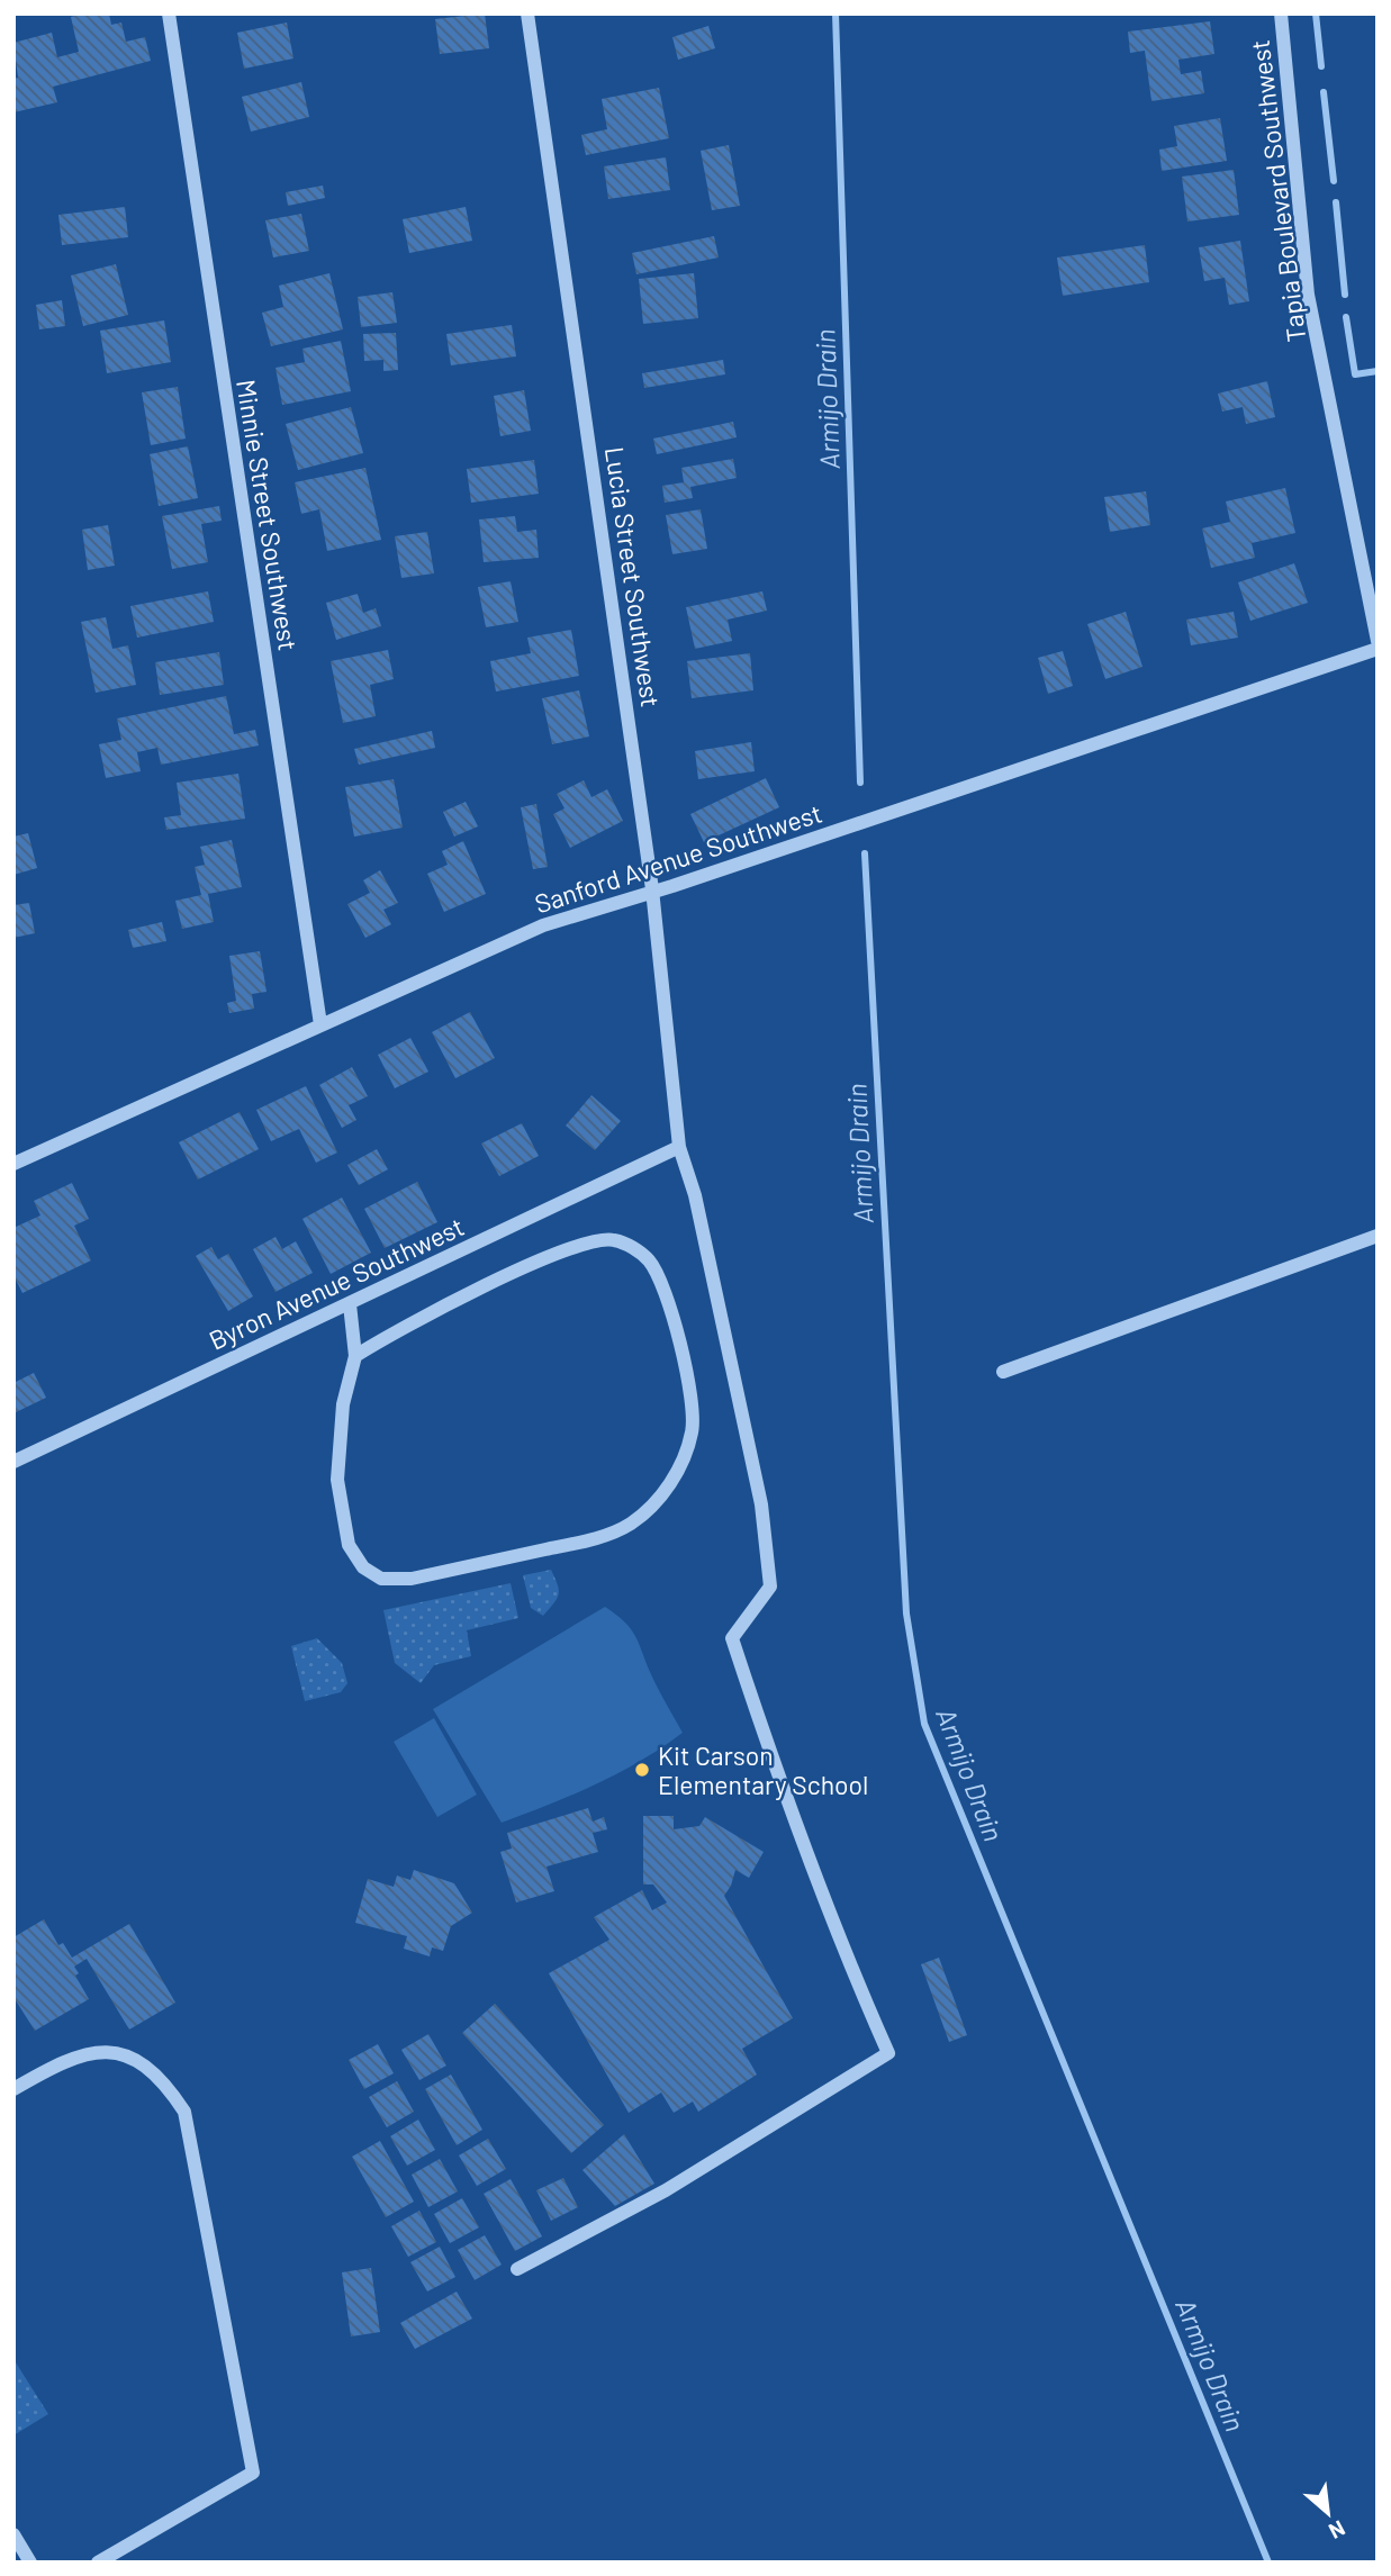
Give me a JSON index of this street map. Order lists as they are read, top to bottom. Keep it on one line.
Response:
{"streets":{"street":["Tapia Boulevard Southwest","Minnie Street Southwest","Lucia Street Southwest","Sanford Avenue Southwest","Byron Avenue Southwest"]},"crossings":[["Minnie Street Southwest","Sanford Avenue Southwest"],["Lucia Street Southwest","Sanford Avenue Southwest"],["Lucia Street Southwest","Byron Avenue Southwest"]],"water":["Armijo Drain"],"places":["Kit Carson Elementary School"],"north":"bottom right"}
